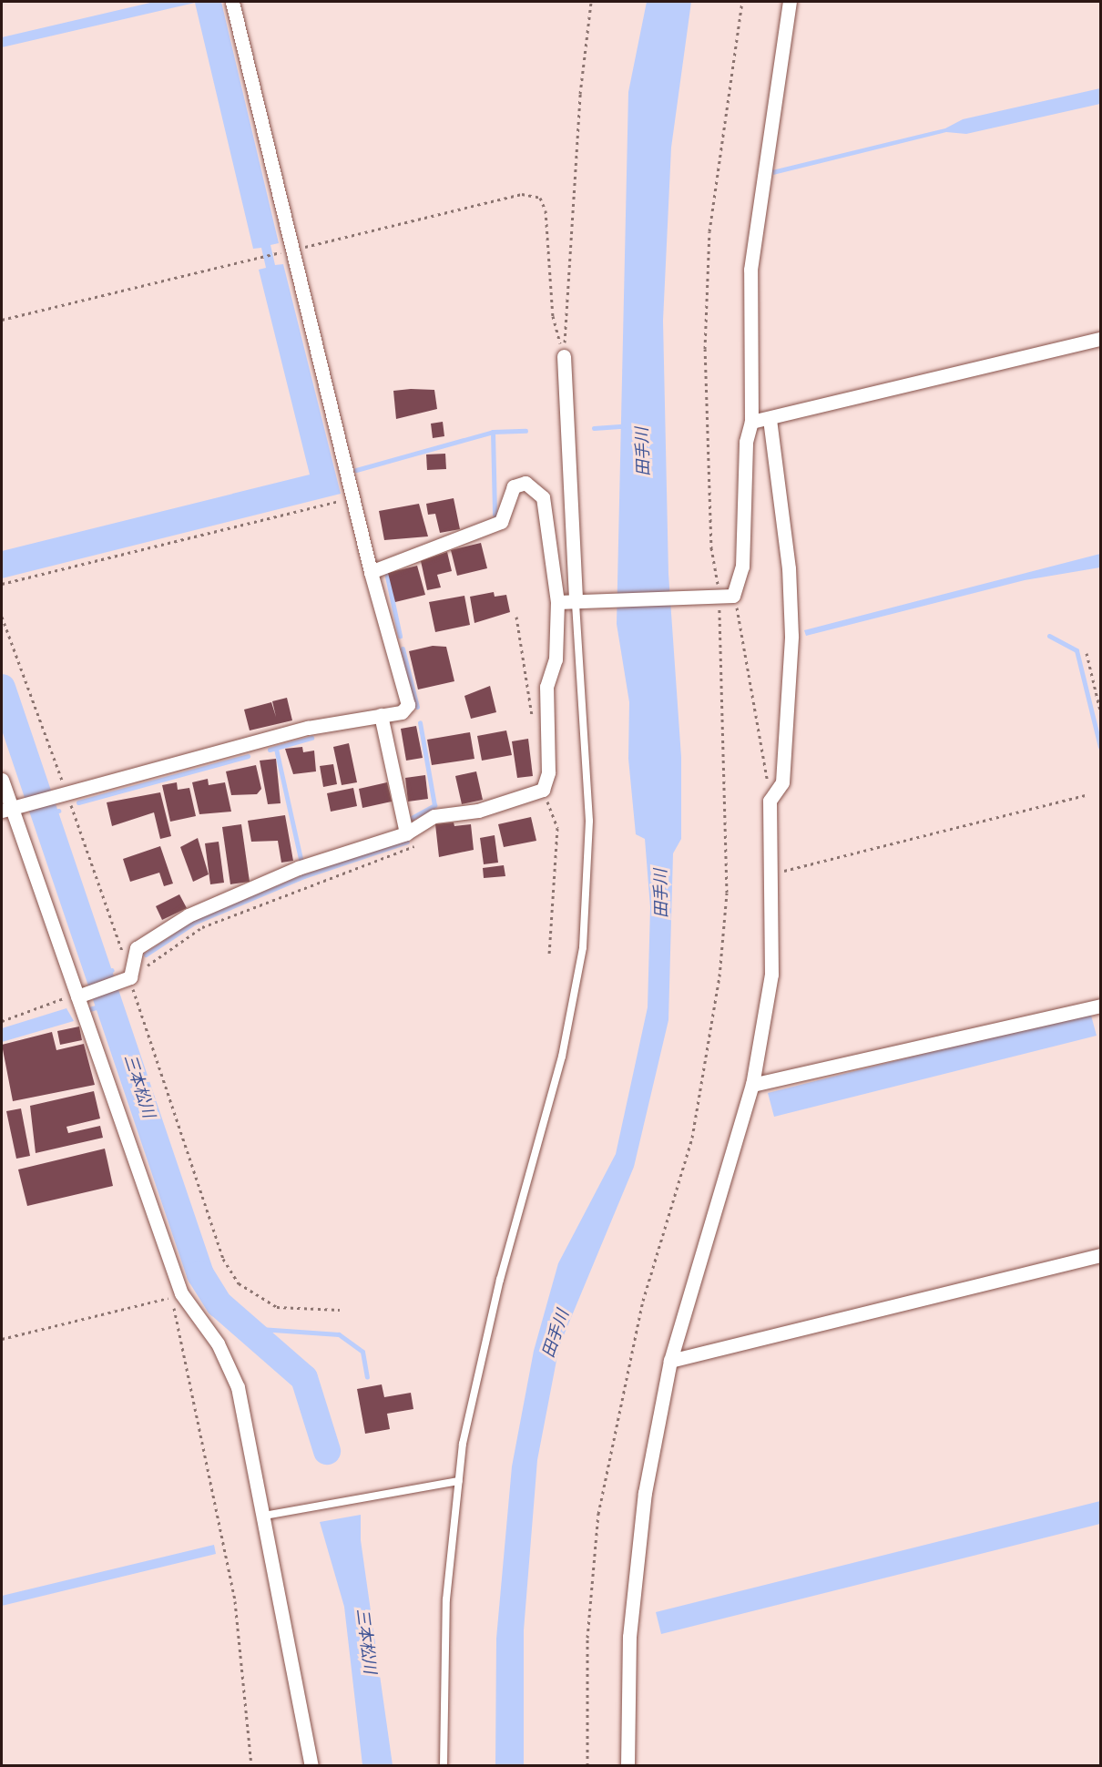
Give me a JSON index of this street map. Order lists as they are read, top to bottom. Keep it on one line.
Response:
{"water":["田手川","三本松川"]}
